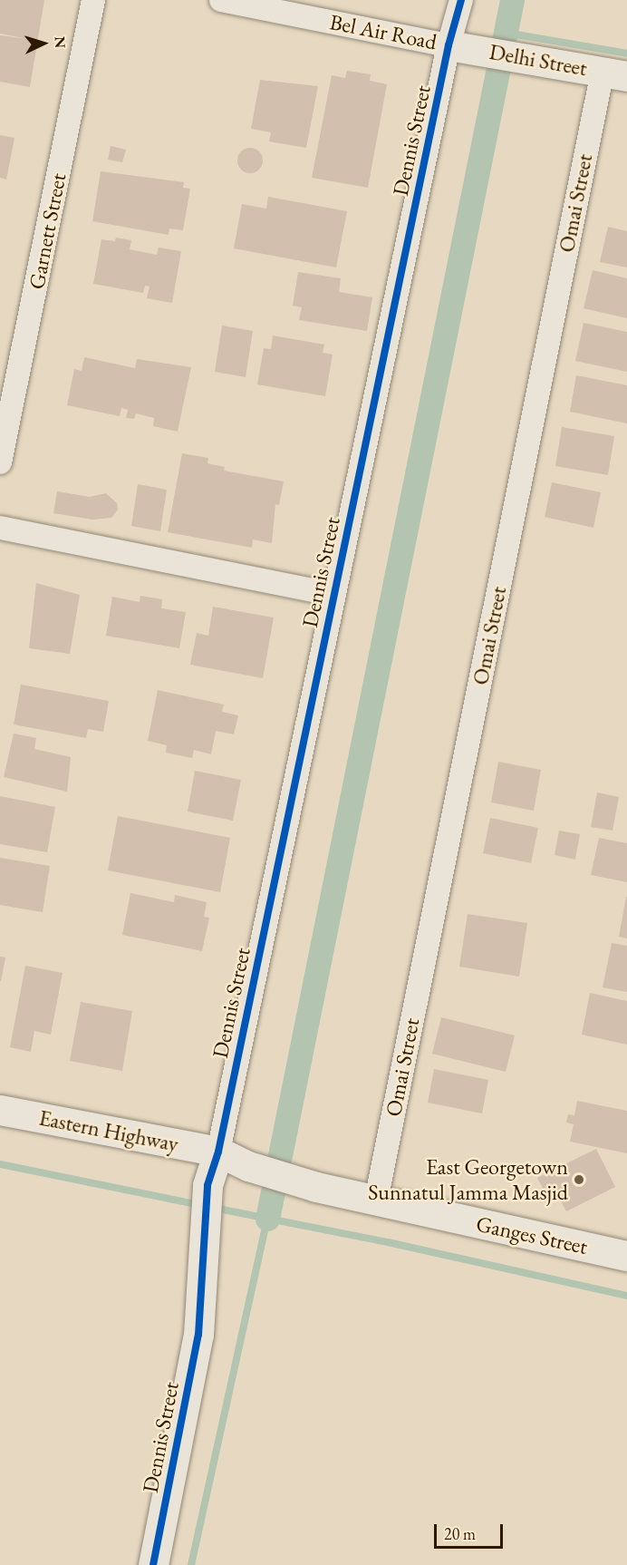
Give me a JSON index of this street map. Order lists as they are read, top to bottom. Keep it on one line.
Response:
{"streets":{"street":["Bel Air Road","Delhi Street","Dennis Street","Omai Street","Garnett Street","Eastern Highway","Ganges Street"]},"crossings":[["Bel Air Road","Delhi Street"],["Bel Air Road","Dennis Street"],["Delhi Street","Dennis Street"],["Delhi Street","Omai Street"],["Dennis Street","Eastern Highway"],["Dennis Street","Ganges Street"],["Omai Street","Ganges Street"],["Eastern Highway","Ganges Street"]],"places":["East Georgetown Sunnatul Jamma Masjid"],"scale_bar":"20 m","north":"right"}
